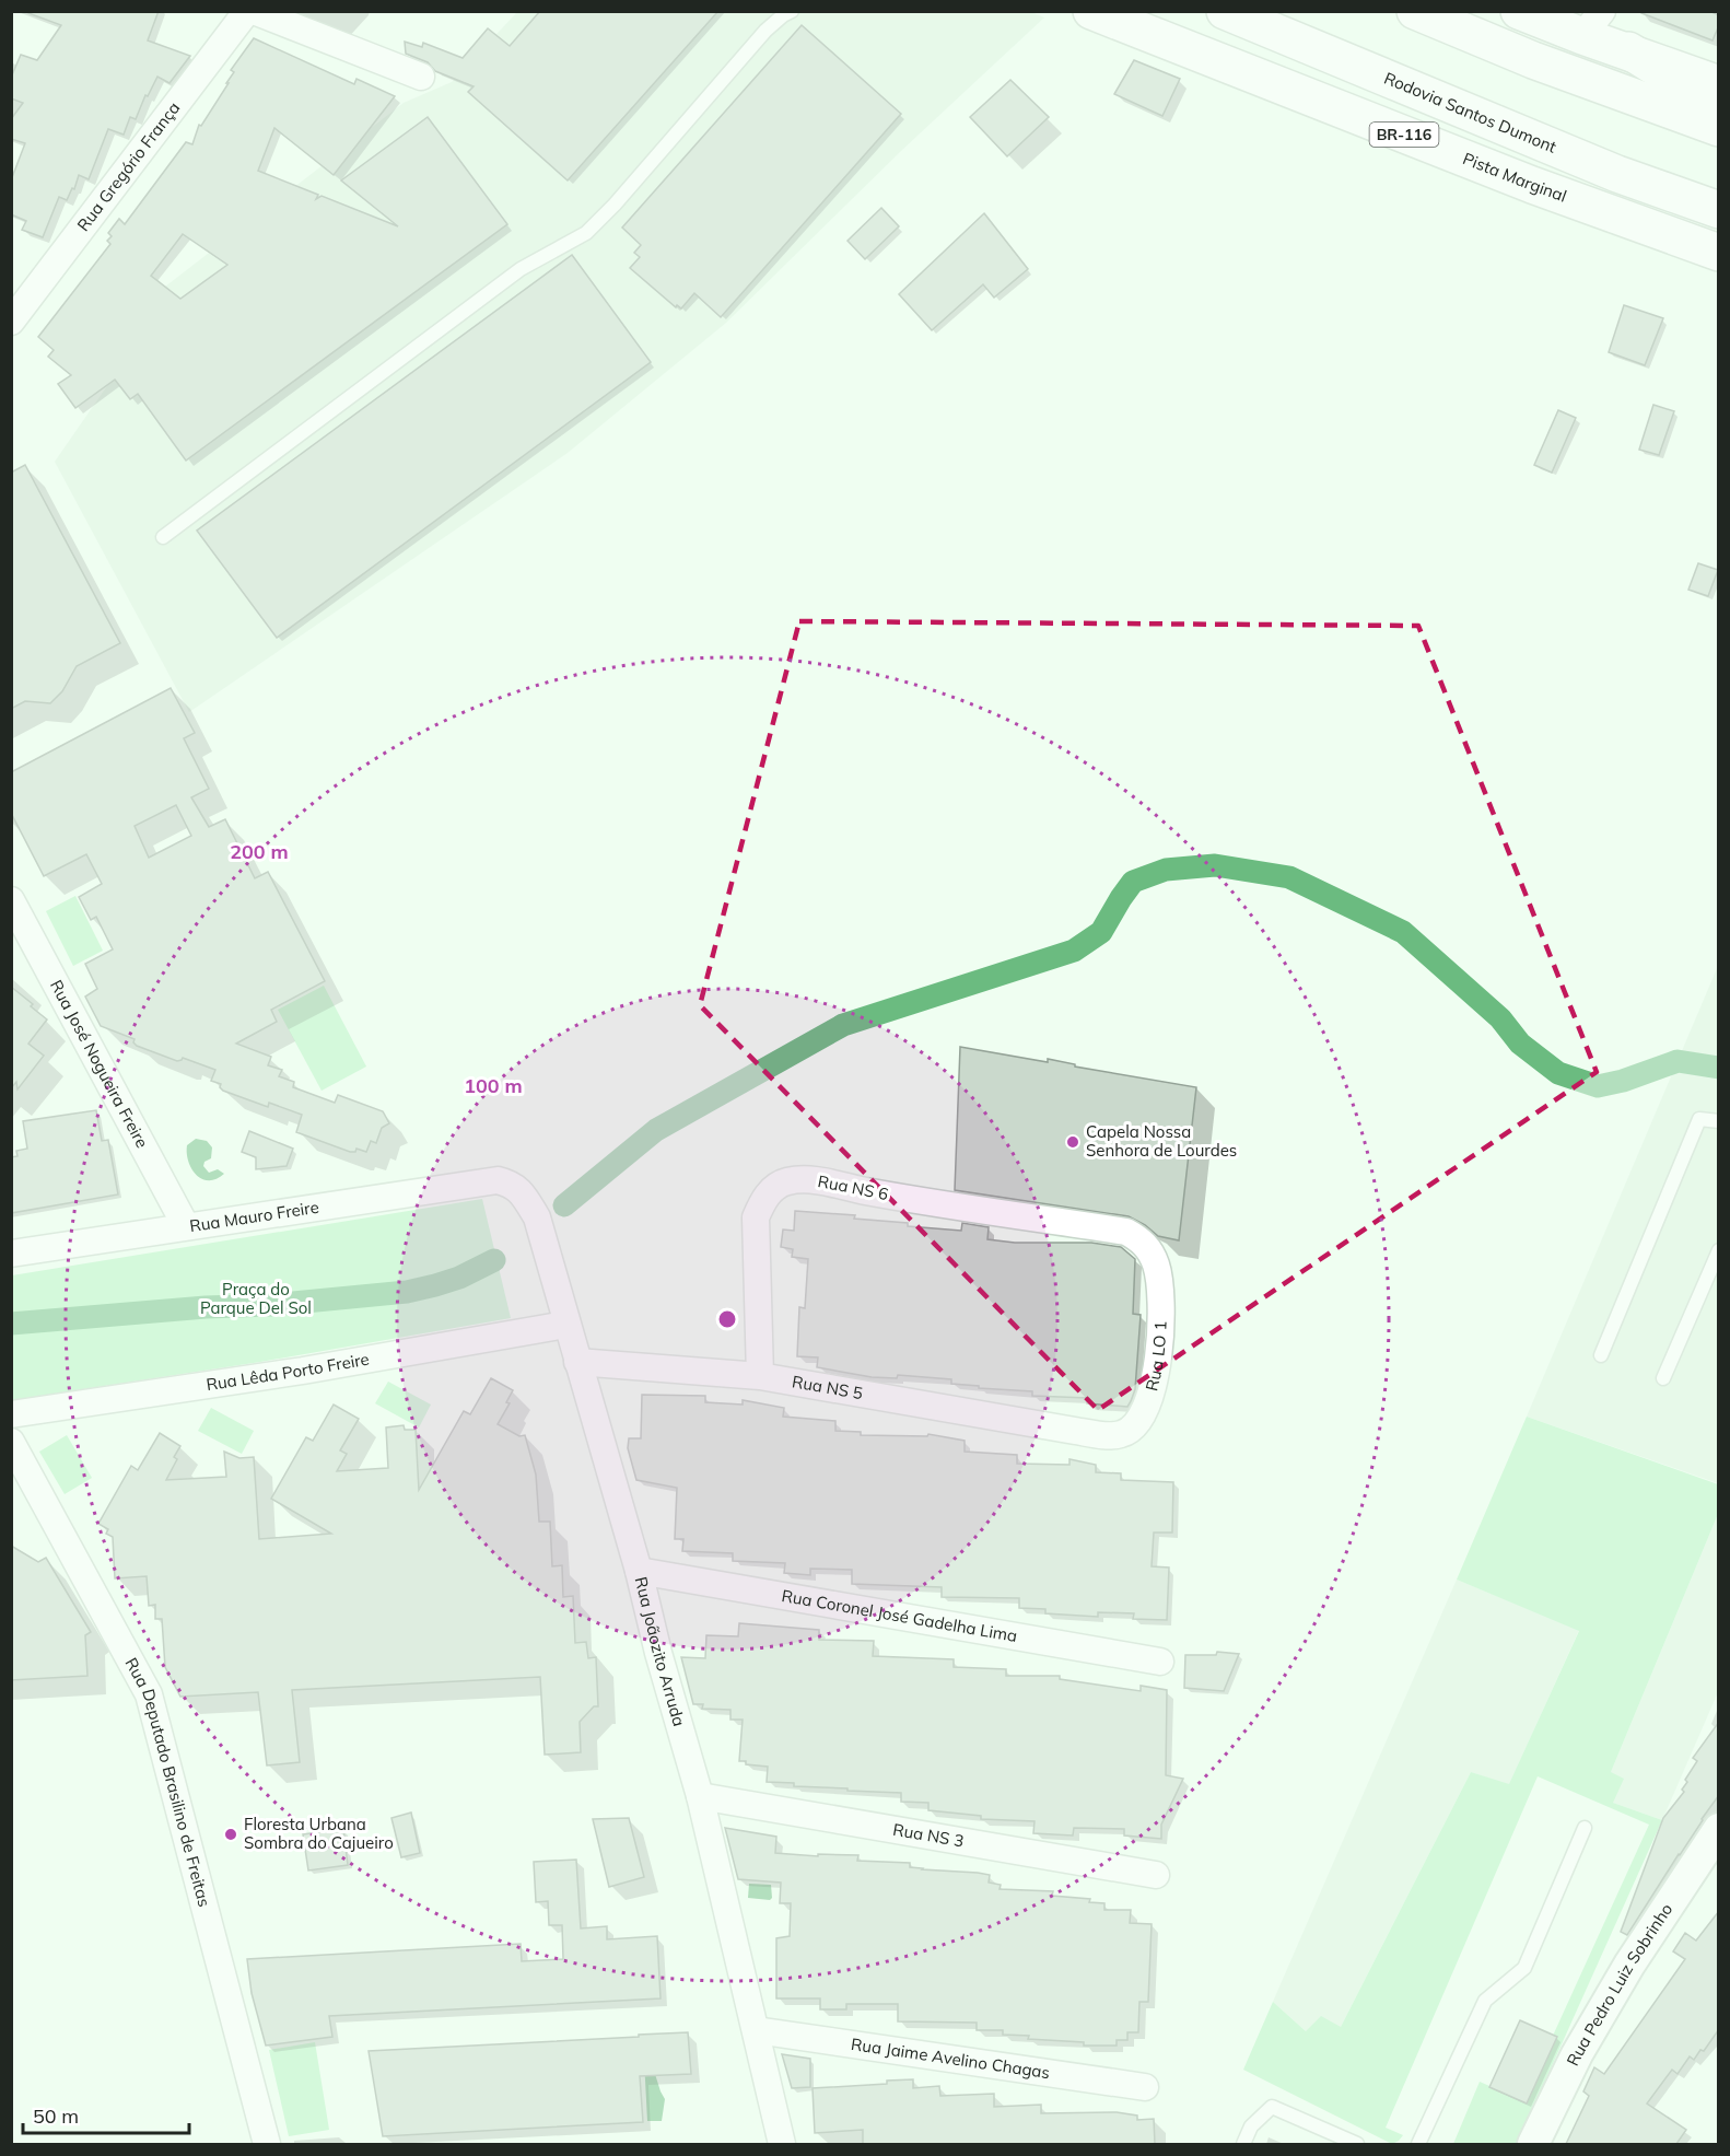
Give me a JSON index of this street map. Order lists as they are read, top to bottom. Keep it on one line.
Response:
{"streets":{"main road":["Rodovia Santos Dumont","BR-116","Pista Marginal"],"street":["Rua Gregório França","Rua José Nogueira Freire","Rua NS 6","Rua Mauro Freire","Rua LO 1","Rua Lêda Porto Freire","Rua NS 5","Rua Coronel José Gadelha Lima","Rua Joãozito Arruda","Rua Deputado Brasilino de Freitas","Rua NS 3","Rua Pedro Luiz Sobrinho","Rua Jaime Avelino Chagas"]},"crossings":[["Rua José Nogueira Freire","Rua Mauro Freire"],["Rua NS 6","Rua LO 1"],["Rua NS 6","Rua NS 5"],["Rua Mauro Freire","Rua Joãozito Arruda"],["Rua LO 1","Rua NS 5"],["Rua Lêda Porto Freire","Rua Joãozito Arruda"],["Rua NS 5","Rua Joãozito Arruda"],["Rua Coronel José Gadelha Lima","Rua Joãozito Arruda"],["Rua Joãozito Arruda","Rua NS 3"],["Rua Joãozito Arruda","Rua Jaime Avelino Chagas"]],"parks":["Praça do Parque Del Sol"],"places":["Capela Nossa Senhora de Lourdes","Floresta Urbana Sombra do Cajueiro"],"scale_bar":"50 m","rings":["200 m","100 m"]}
